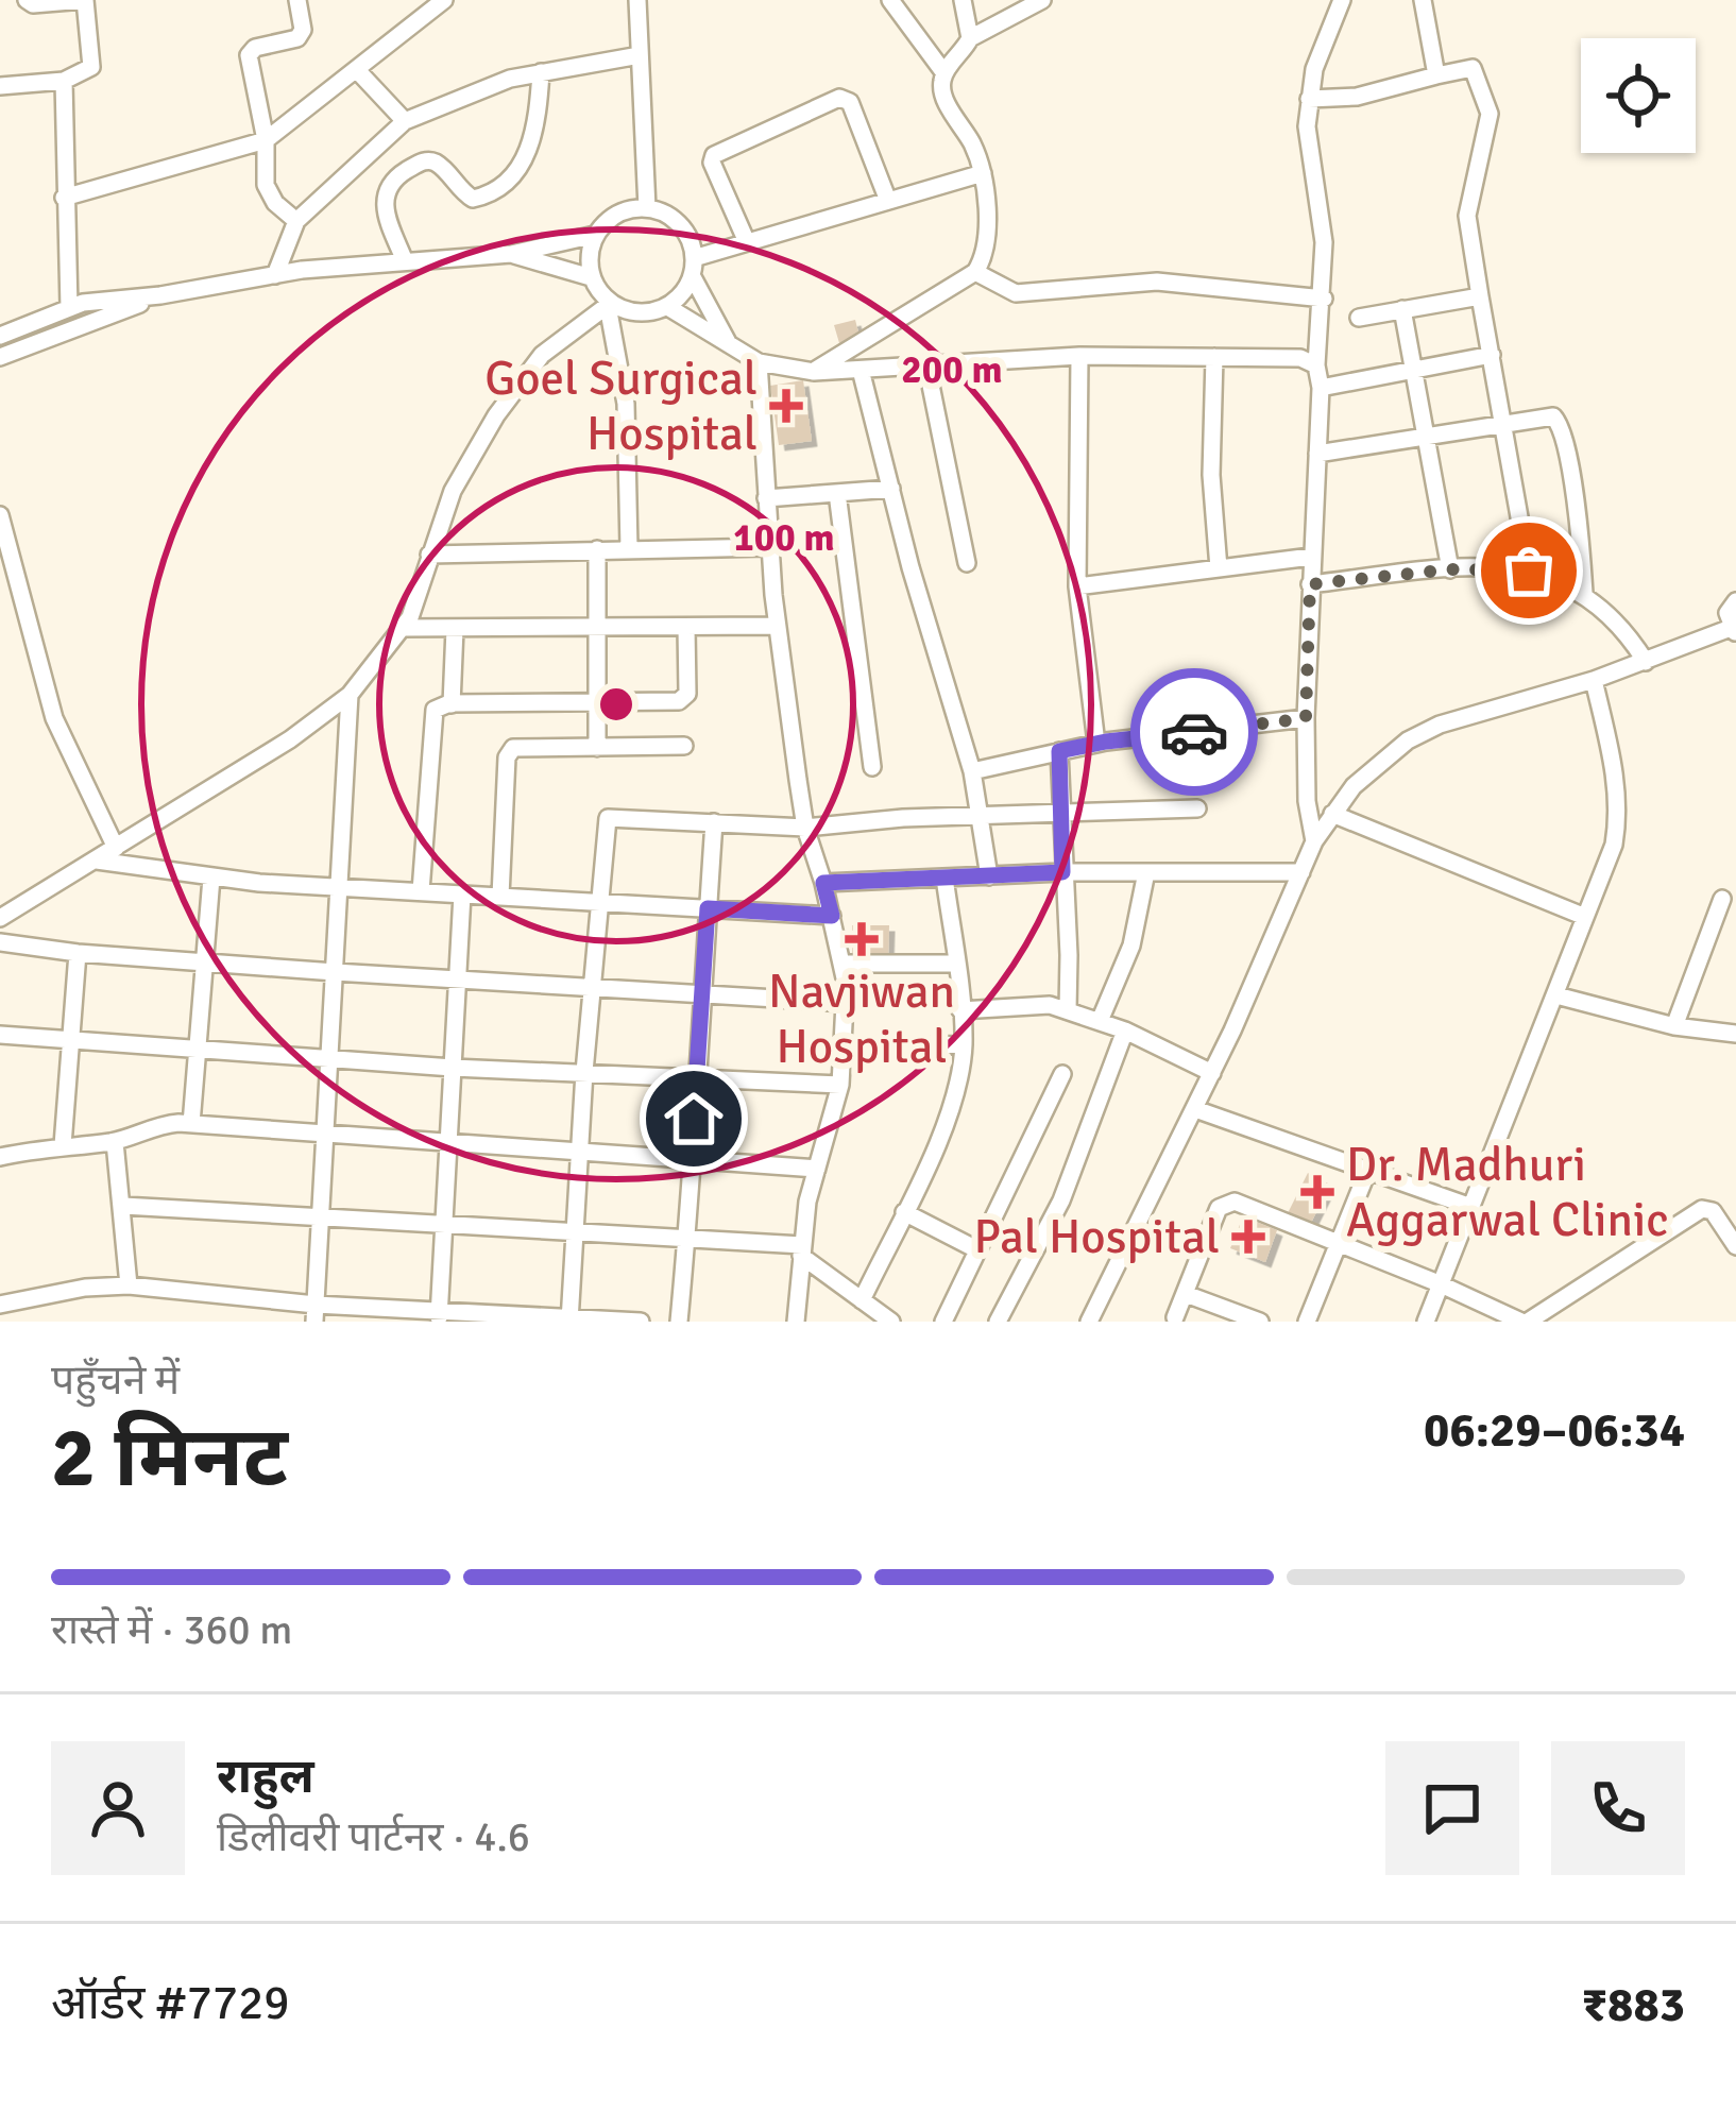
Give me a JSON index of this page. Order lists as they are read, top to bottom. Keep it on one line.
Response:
{"places":{"health":["Goel Surgical Hospital","Navjiwan Hospital","Dr. Madhuri Aggarwal Clinic","Pal Hospital"]},"page":{"heading":["2 मिनट","पहुँचने में","06:29–06:34"],"panel":["राहुल","डिलीवरी पार्टनर · 4.6","ऑर्डर #7729","₹883"],"bar":"रास्ते में · 360 m"},"rings":["200 m","100 m"]}
